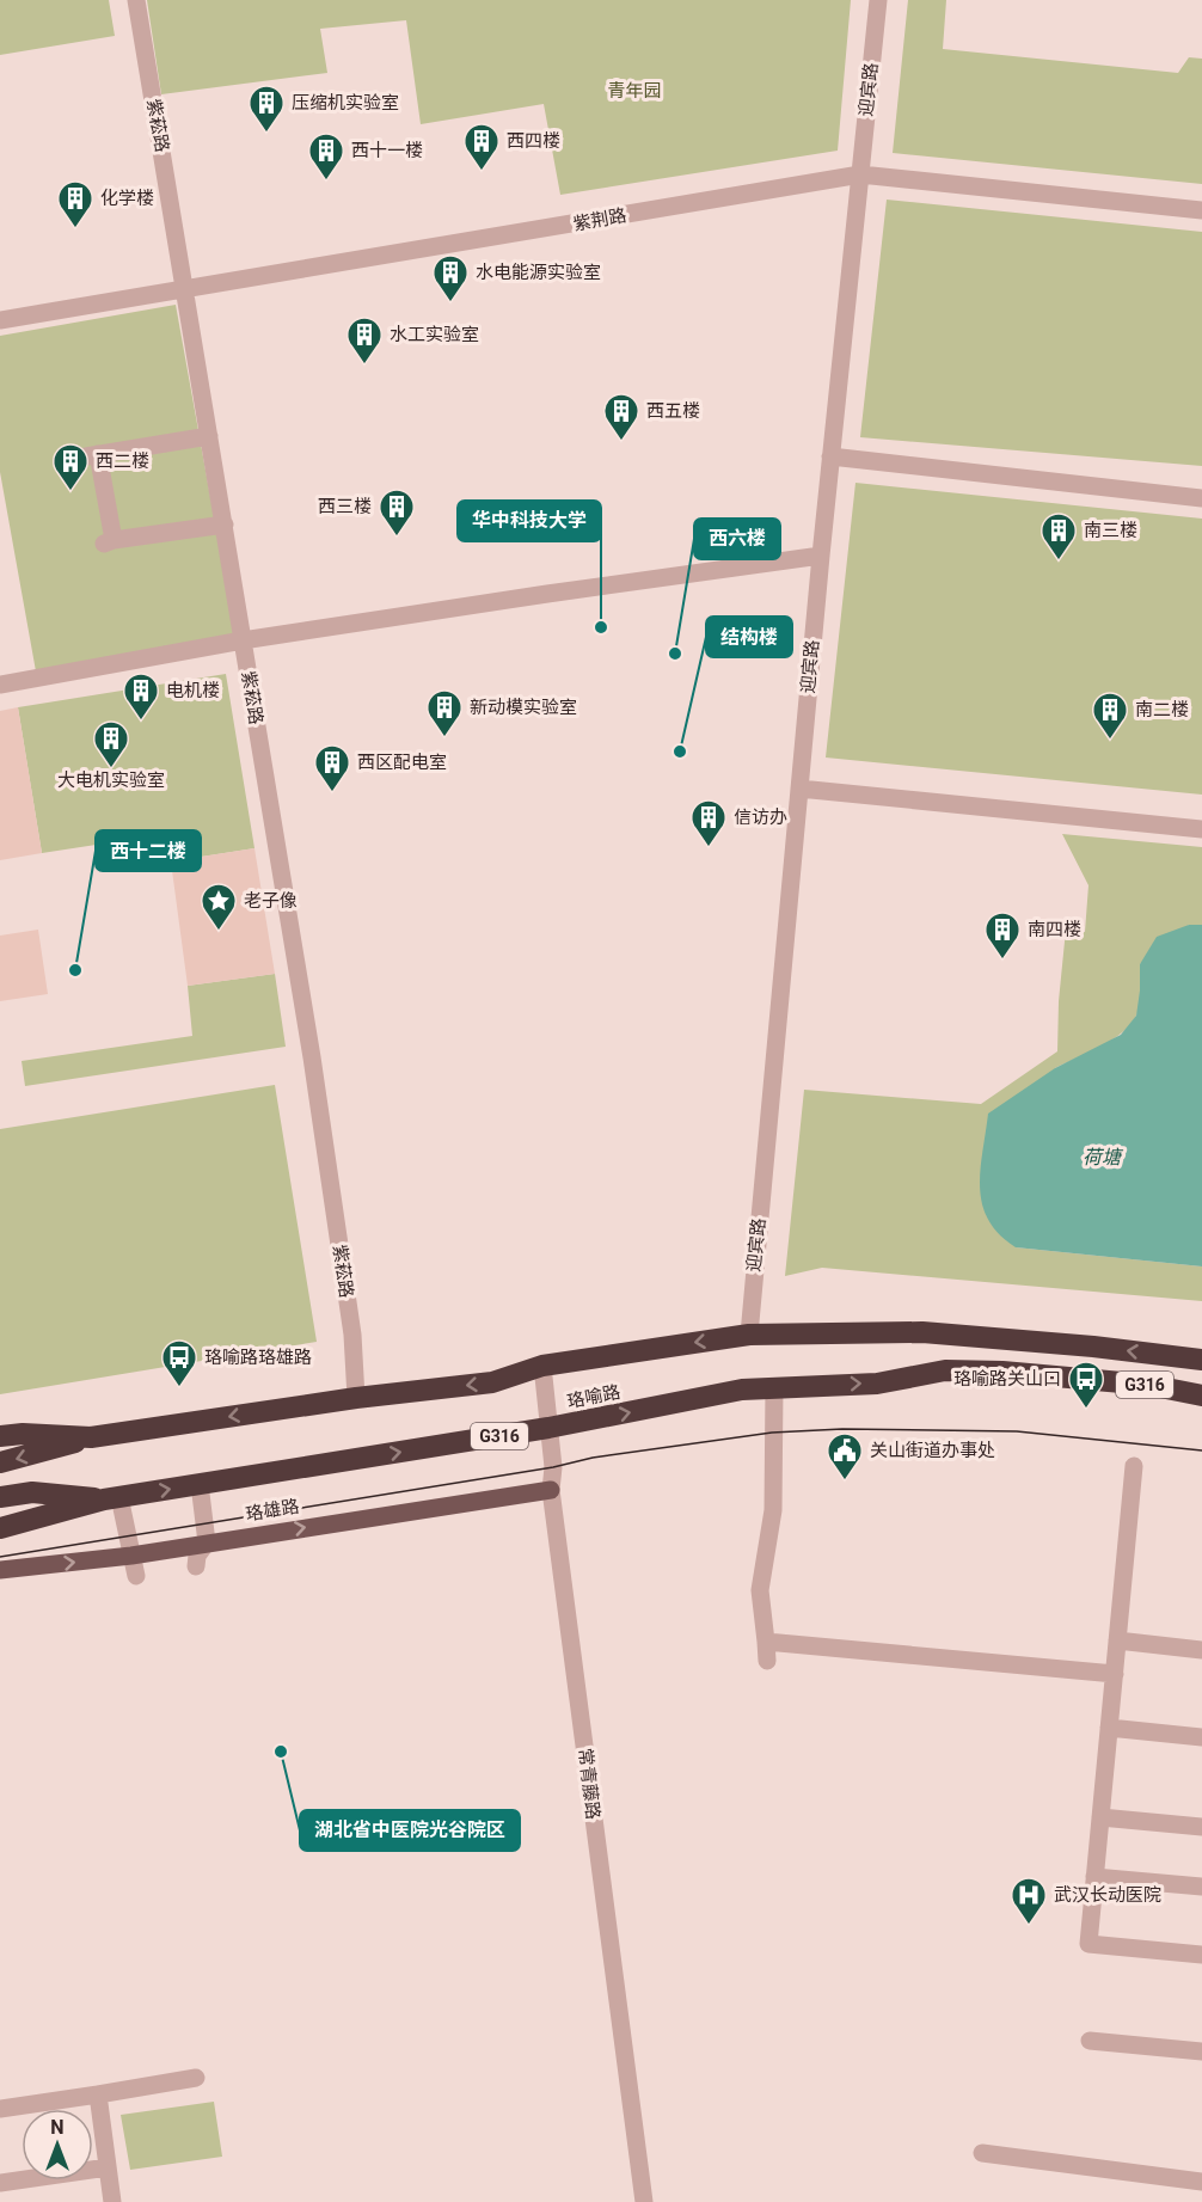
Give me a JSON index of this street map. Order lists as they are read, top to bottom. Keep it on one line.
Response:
{"streets":{"highway":["G316","珞喻路"],"main road":["珞雄路"],"street":["迎宾路","紫菘路","紫荆路","常青藤路"]},"crossings":[["迎宾路","紫荆路"],["迎宾路","珞喻路"],["紫菘路","紫荆路"],["紫菘路","珞喻路"],["珞喻路","常青藤路"],["珞雄路","常青藤路"]],"one_way":["珞雄路"],"water":["荷塘"],"parks":["青年园"],"places":{"building":["压缩机实验室","西四楼","西十一楼","化学楼","水电能源实验室","水工实验室","西五楼","西二楼","西三楼","南三楼","电机楼","新动模实验室","南二楼","大电机实验室","西区配电室","信访办","南四楼"],"other":["华中科技大学","西六楼","结构楼","西十二楼","湖北省中医院光谷院区"],"place":["老子像"],"bus stop":["珞喻路珞雄路","珞喻路关山口"],"public building":["关山街道办事处"],"hospital":["武汉长动医院"]},"north":"top"}
